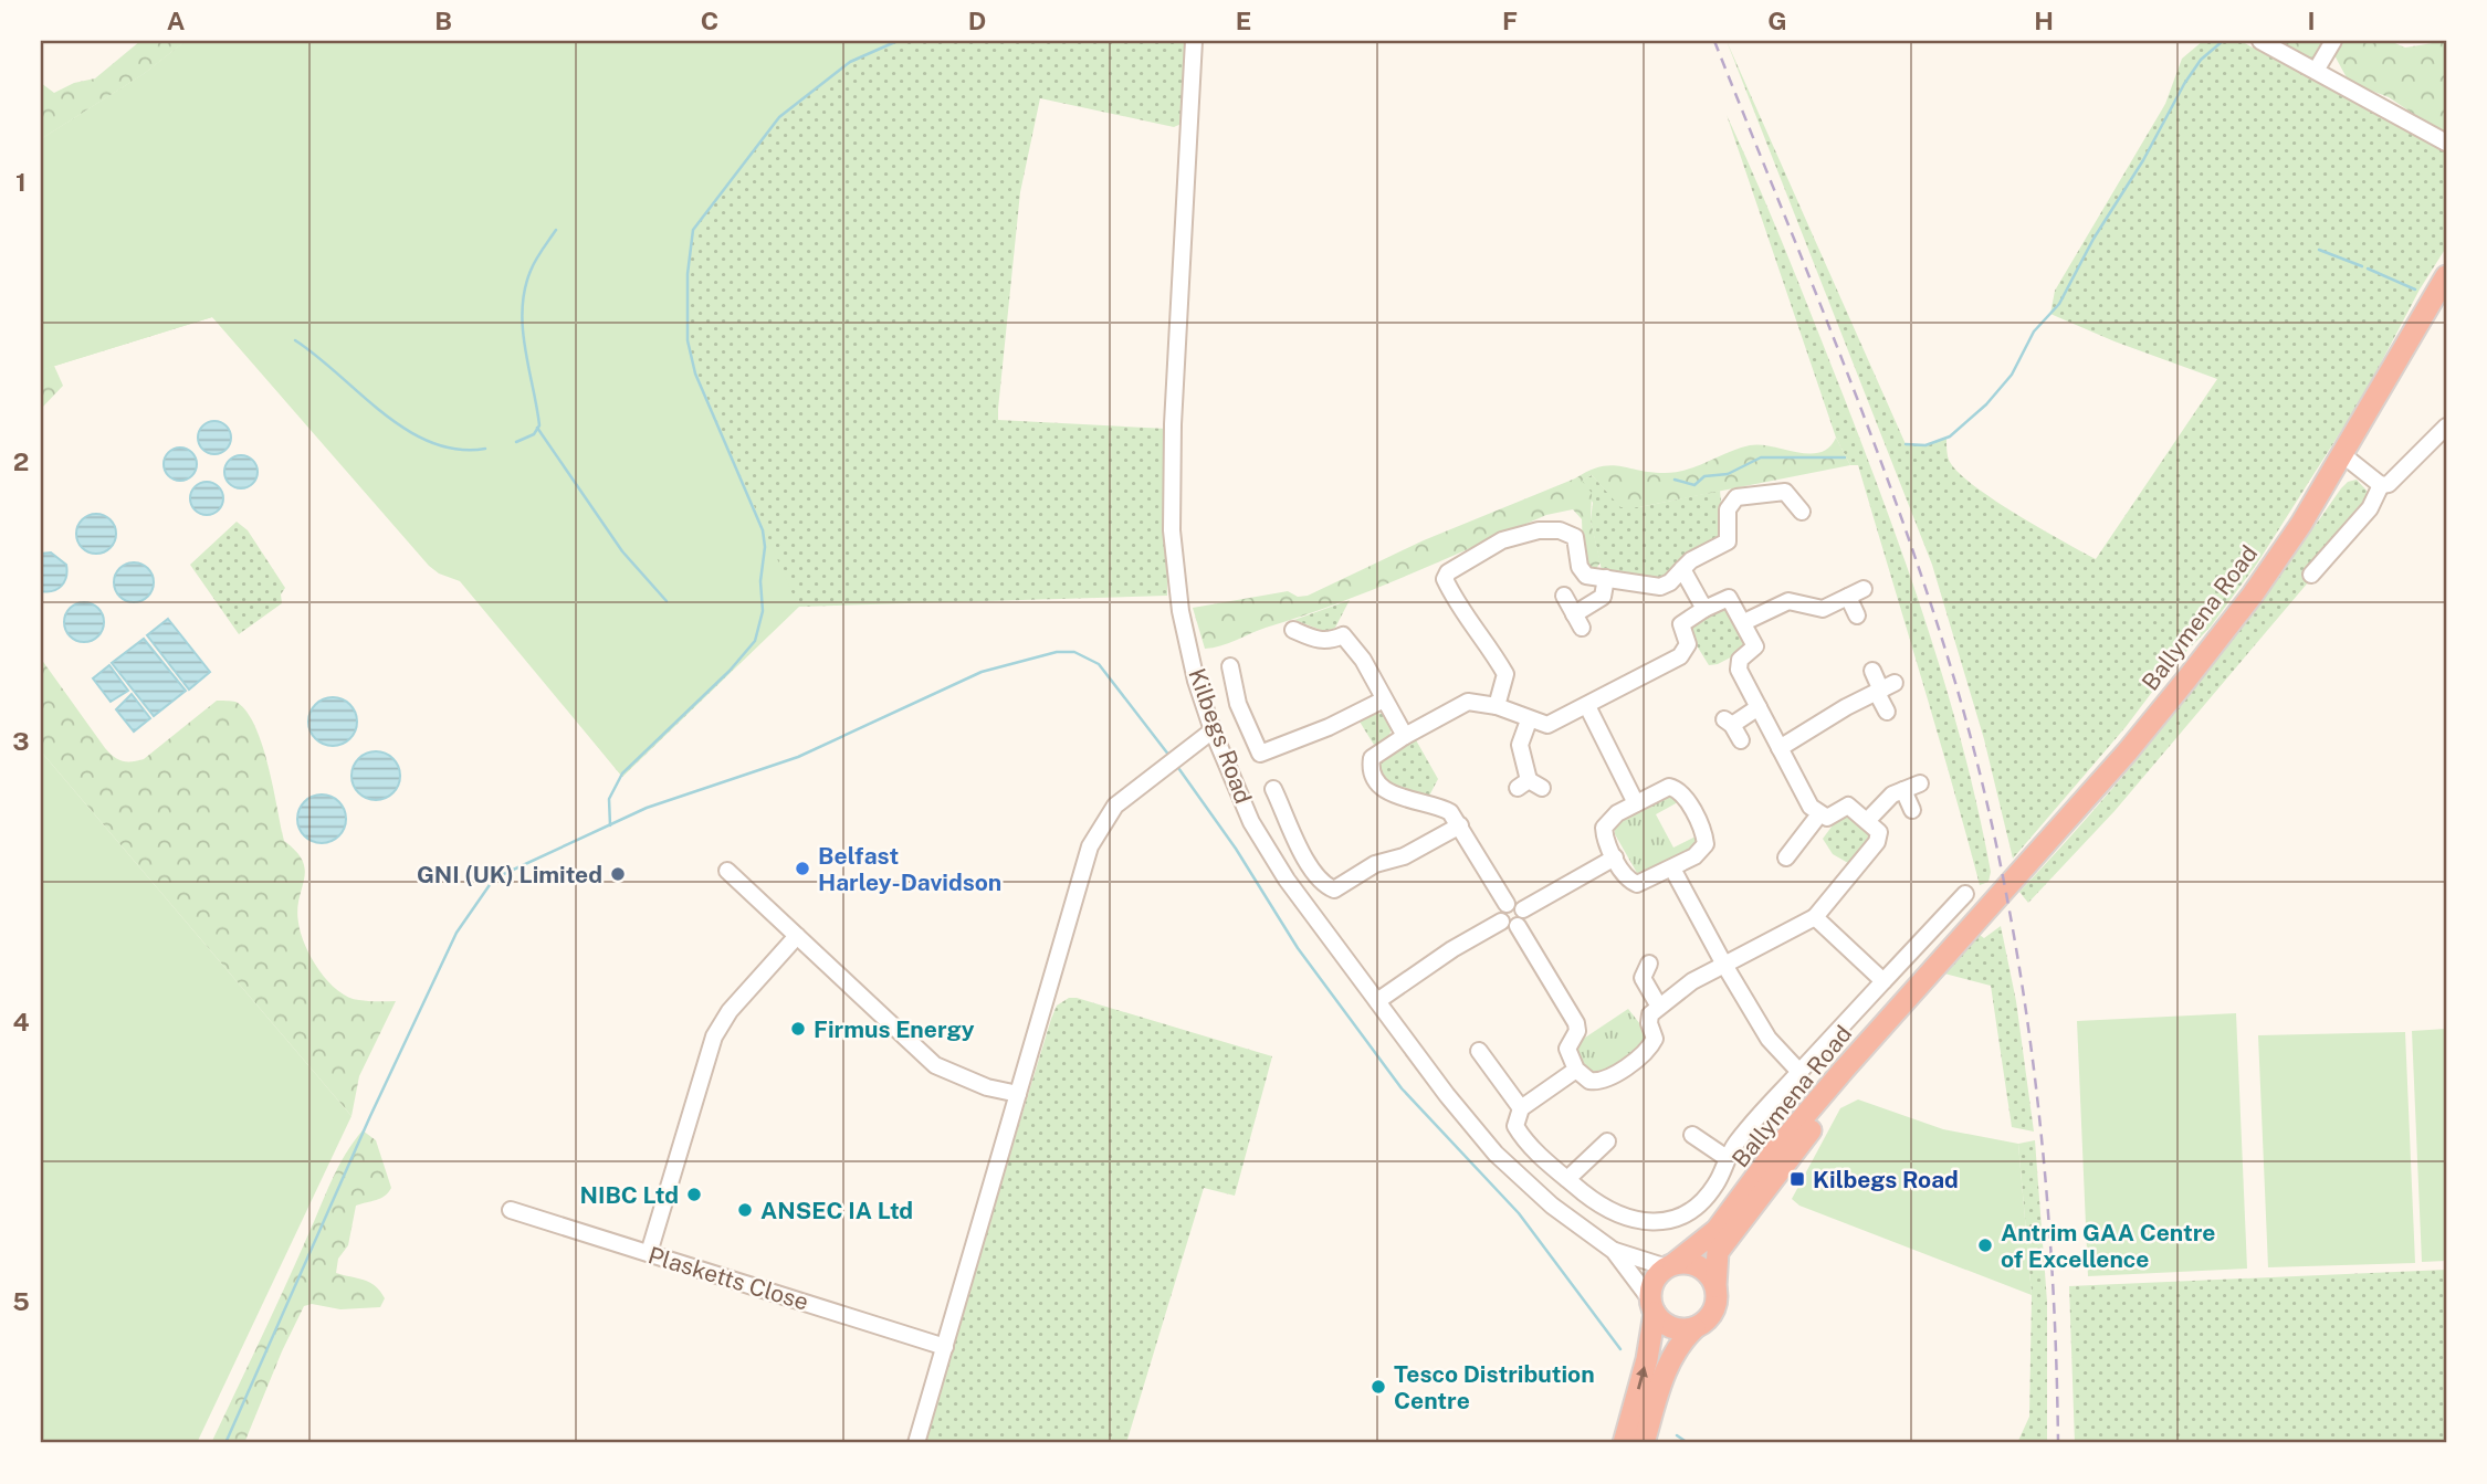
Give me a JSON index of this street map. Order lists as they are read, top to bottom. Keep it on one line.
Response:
{"streets":{"highway":["Ballymena Road"],"street":["Kilbegs Road","Plasketts Close"]},"crossings":[["Ballymena Road","Kilbegs Road"]],"places":{"other":["Belfast Harley-Davidson","GNI (UK) Limited","Firmus Energy","NIBC Ltd","ANSEC IA Ltd","Antrim GAA Centre of Excellence","Tesco Distribution Centre"],"transit":["Kilbegs Road"]},"grid":{"columns":["A","B","C","D","E","F","G","H","I"],"rows":["1","2","3","4","5"]}}
